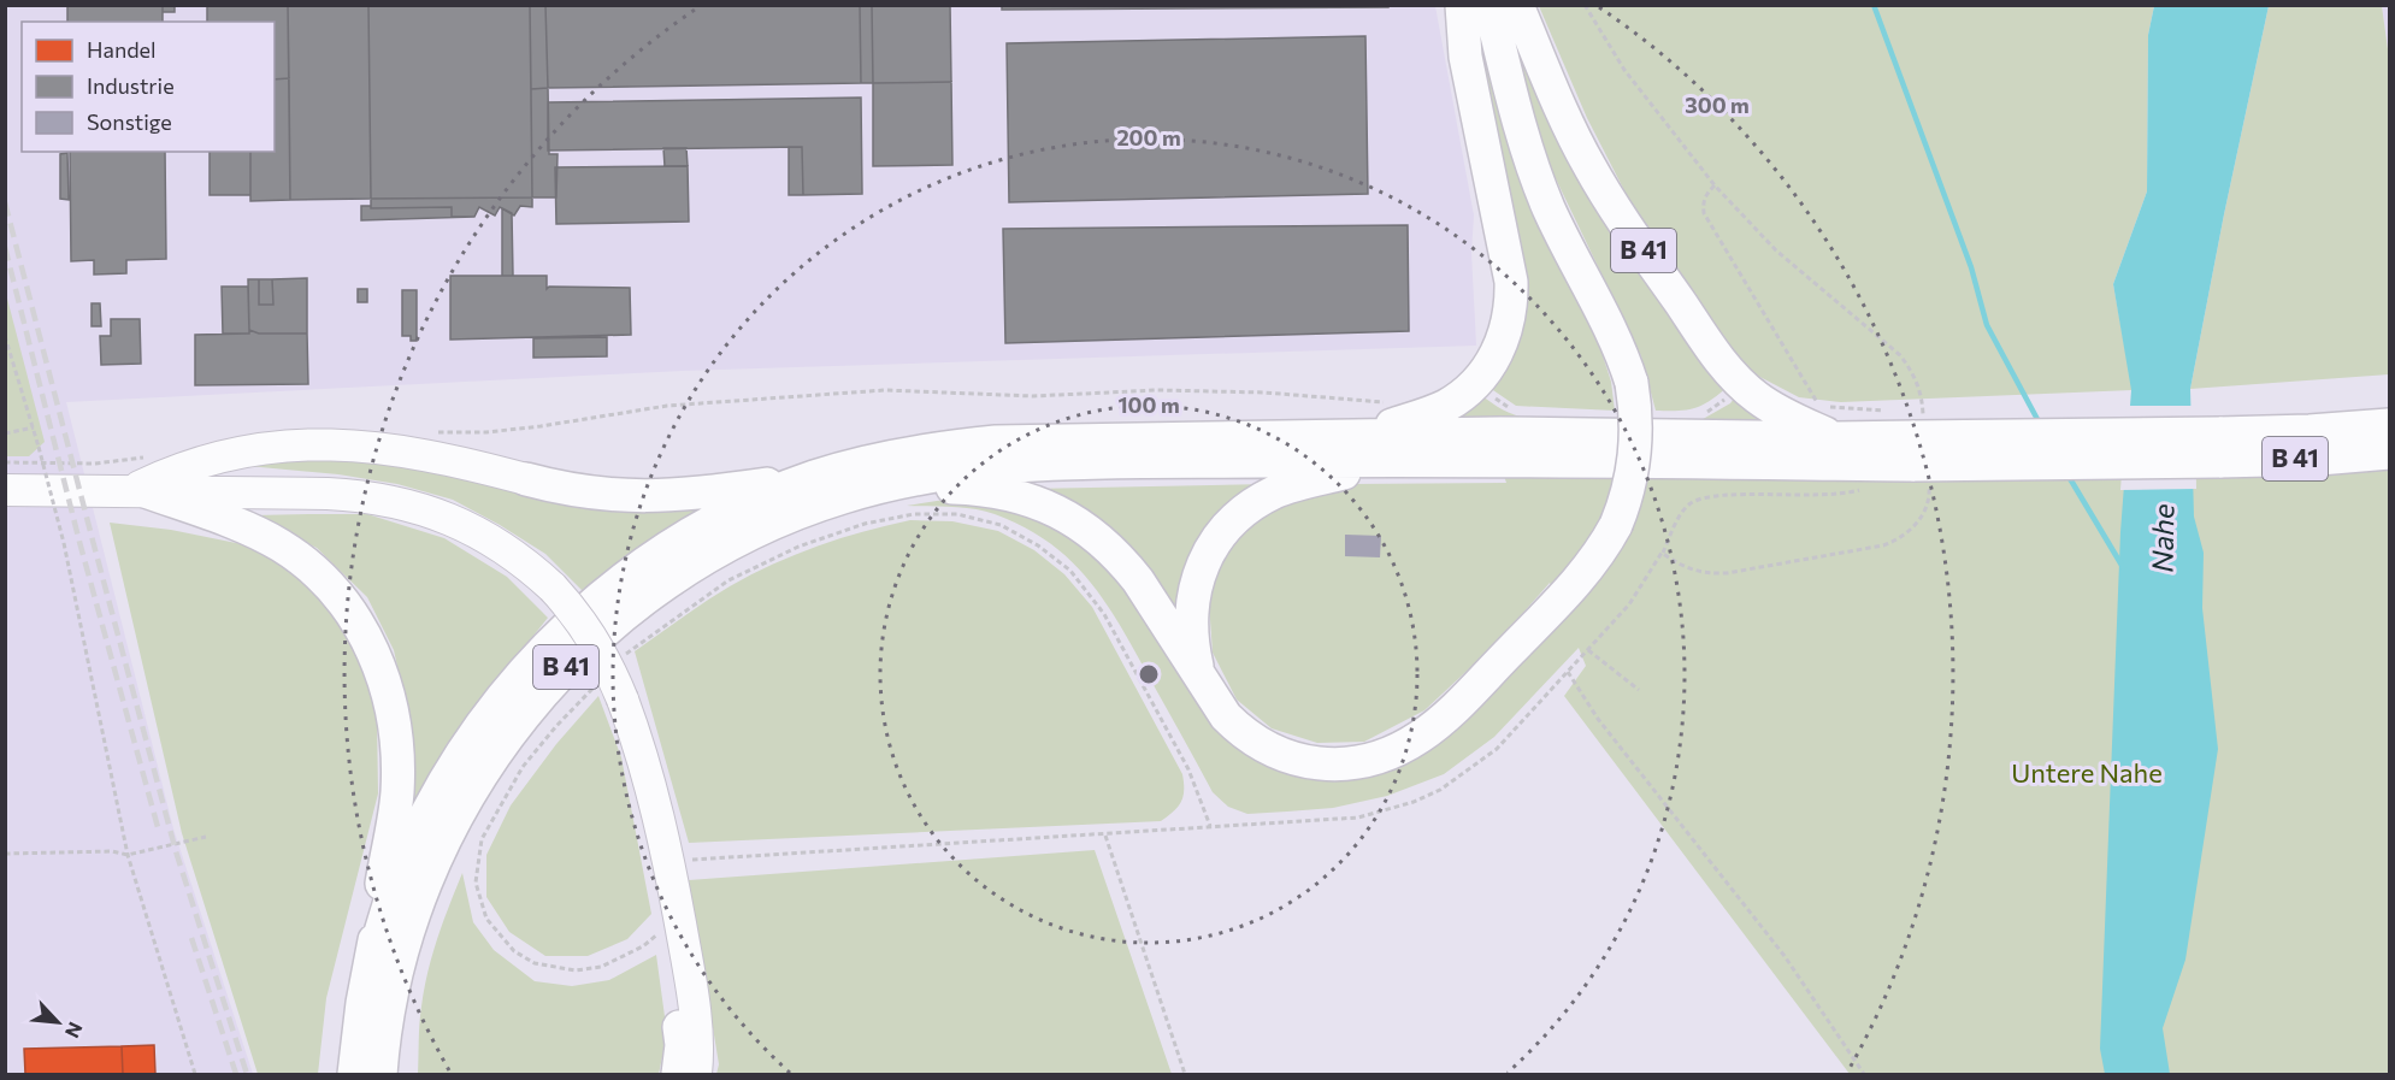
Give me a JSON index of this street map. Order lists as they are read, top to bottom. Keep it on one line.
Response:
{"streets":{"highway":["B 41"]},"water":["Nahe"],"parks":["Untere Nahe"],"legend":["Handel","Industrie","Sonstige"],"north":"bottom right","rings":["300 m","200 m","100 m"]}
